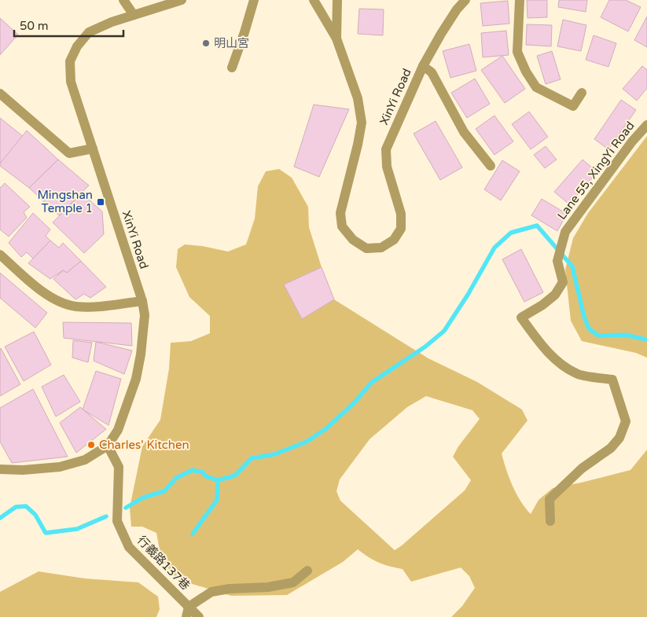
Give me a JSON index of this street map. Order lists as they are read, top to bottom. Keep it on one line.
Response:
{"streets":{"street":["XinYi Road","Lane 55, XingYi Road","行義路137巷"]},"crossings":[["XinYi Road","行義路137巷"]],"places":{"other":["明山宮","Charles' Kitchen"],"transit":["Mingshan Temple 1"]},"scale_bar":"50 m"}
